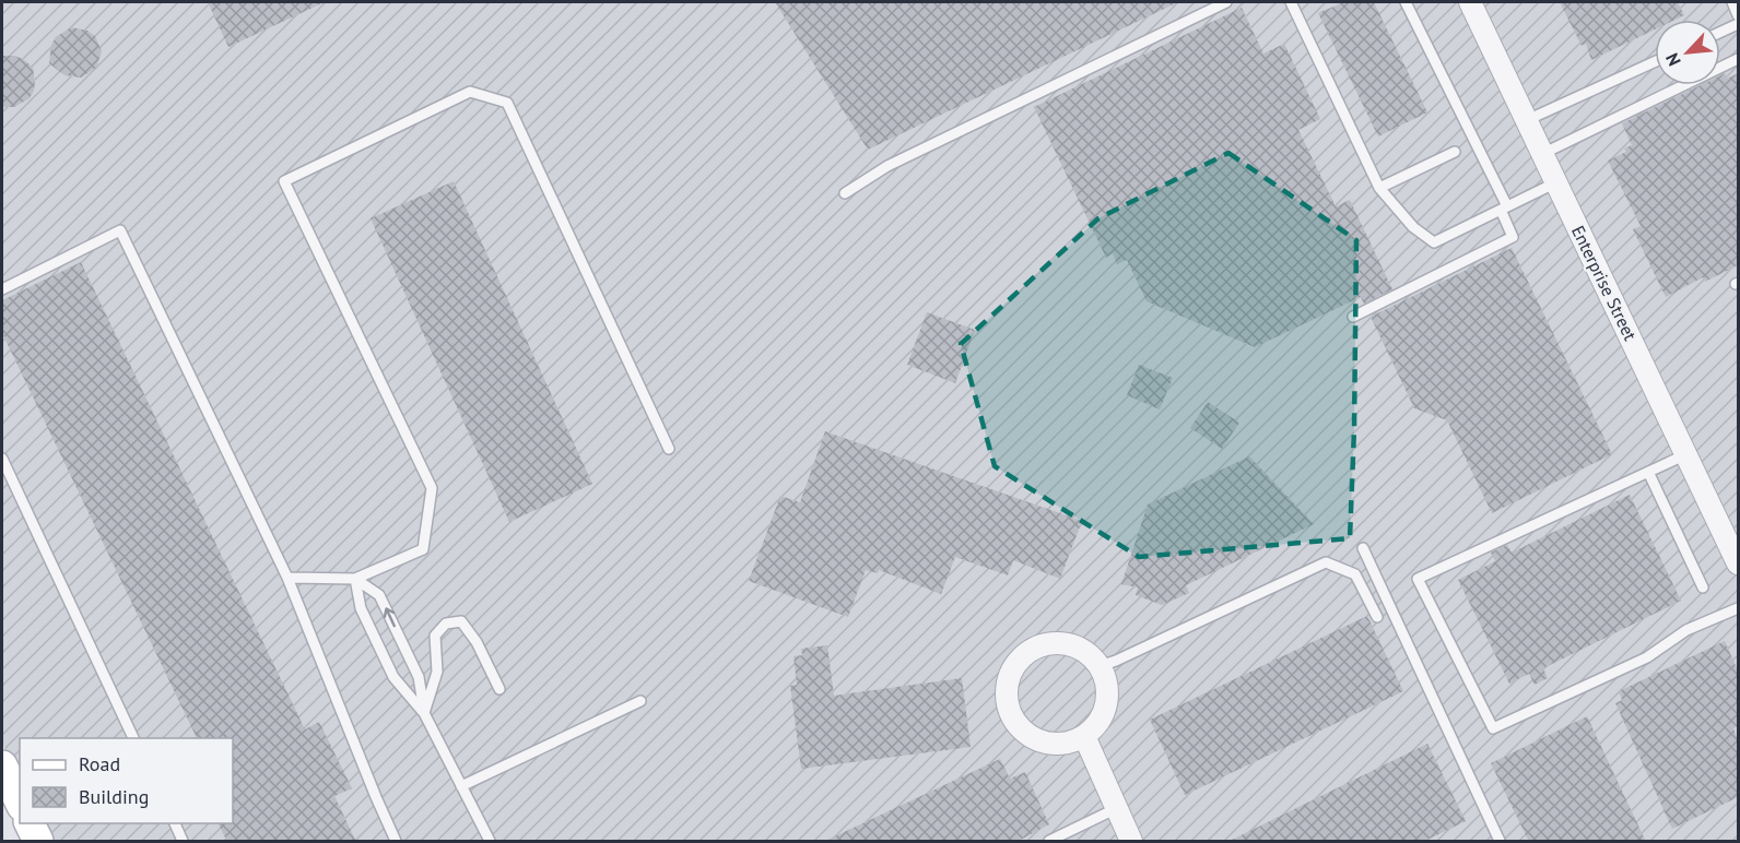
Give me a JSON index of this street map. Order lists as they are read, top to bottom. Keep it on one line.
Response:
{"streets":{"street":["Enterprise Street"]},"legend":["Road","Building"],"north":"bottom left"}
